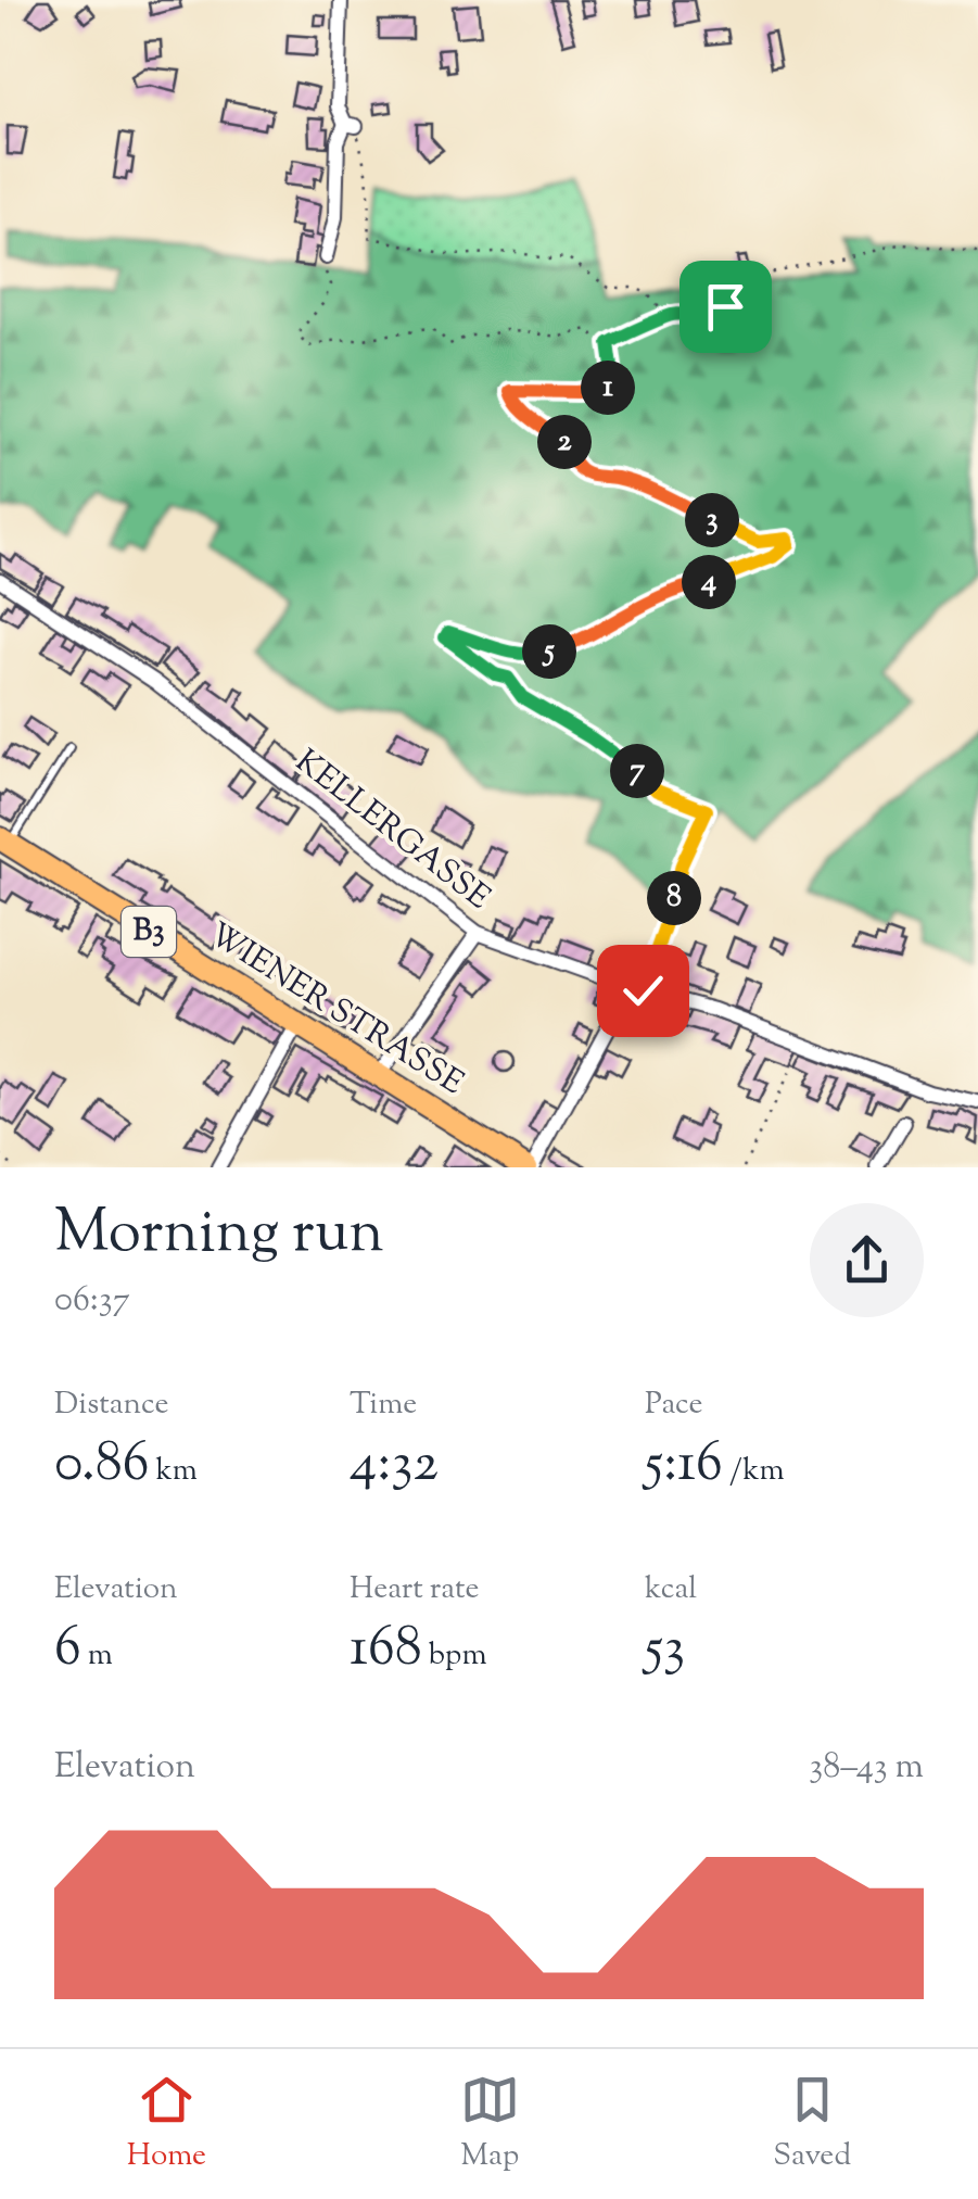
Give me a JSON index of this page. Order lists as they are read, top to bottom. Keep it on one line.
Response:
{"streets":{"main road":["B3","WIENER STRASSE"],"street":["KELLERGASSE"]},"page":{"pins":["1","2","3","4","5","7","8"],"heading":["Morning run","06:37"],"stats":[["Distance","0.86 km"],["Time","4:32"],["Pace","5:16 /km"],["Elevation","6 m"],["Heart rate","168 bpm"],["kcal","53"]],"chart":["Elevation","38–43 m"],"tabs":["Home","Map","Saved"]}}
